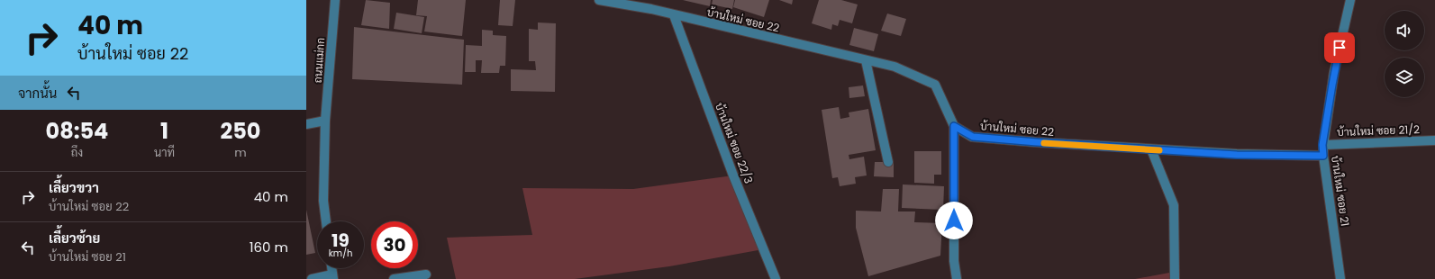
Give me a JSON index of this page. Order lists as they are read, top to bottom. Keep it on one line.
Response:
{"streets":{"street":["บ้านใหม่ ซอย 22","ถนนแม่กก","บ้านใหม่ ซอย 21/2","บ้านใหม่ ซอย 22/3","บ้านใหม่ ซอย 21"]},"crossings":[["บ้านใหม่ ซอย 22","บ้านใหม่ ซอย 22/3"],["บ้านใหม่ ซอย 22","บ้านใหม่ ซอย 21"],["บ้านใหม่ ซอย 21/2","บ้านใหม่ ซอย 21"]],"page":{"turn":["40 m","บ้านใหม่ ซอย 22"],"then":"จากนั้น","eta":["08:54","ถึง","1","นาที","250","m"],"list":[{"name":"เลี้ยวขวา","note":"บ้านใหม่ ซอย 22","value":"40 m"},{"name":"เลี้ยวซ้าย","note":"บ้านใหม่ ซอย 21","value":"160 m"}],"speed":"19 km/h","limit":"30"}}
